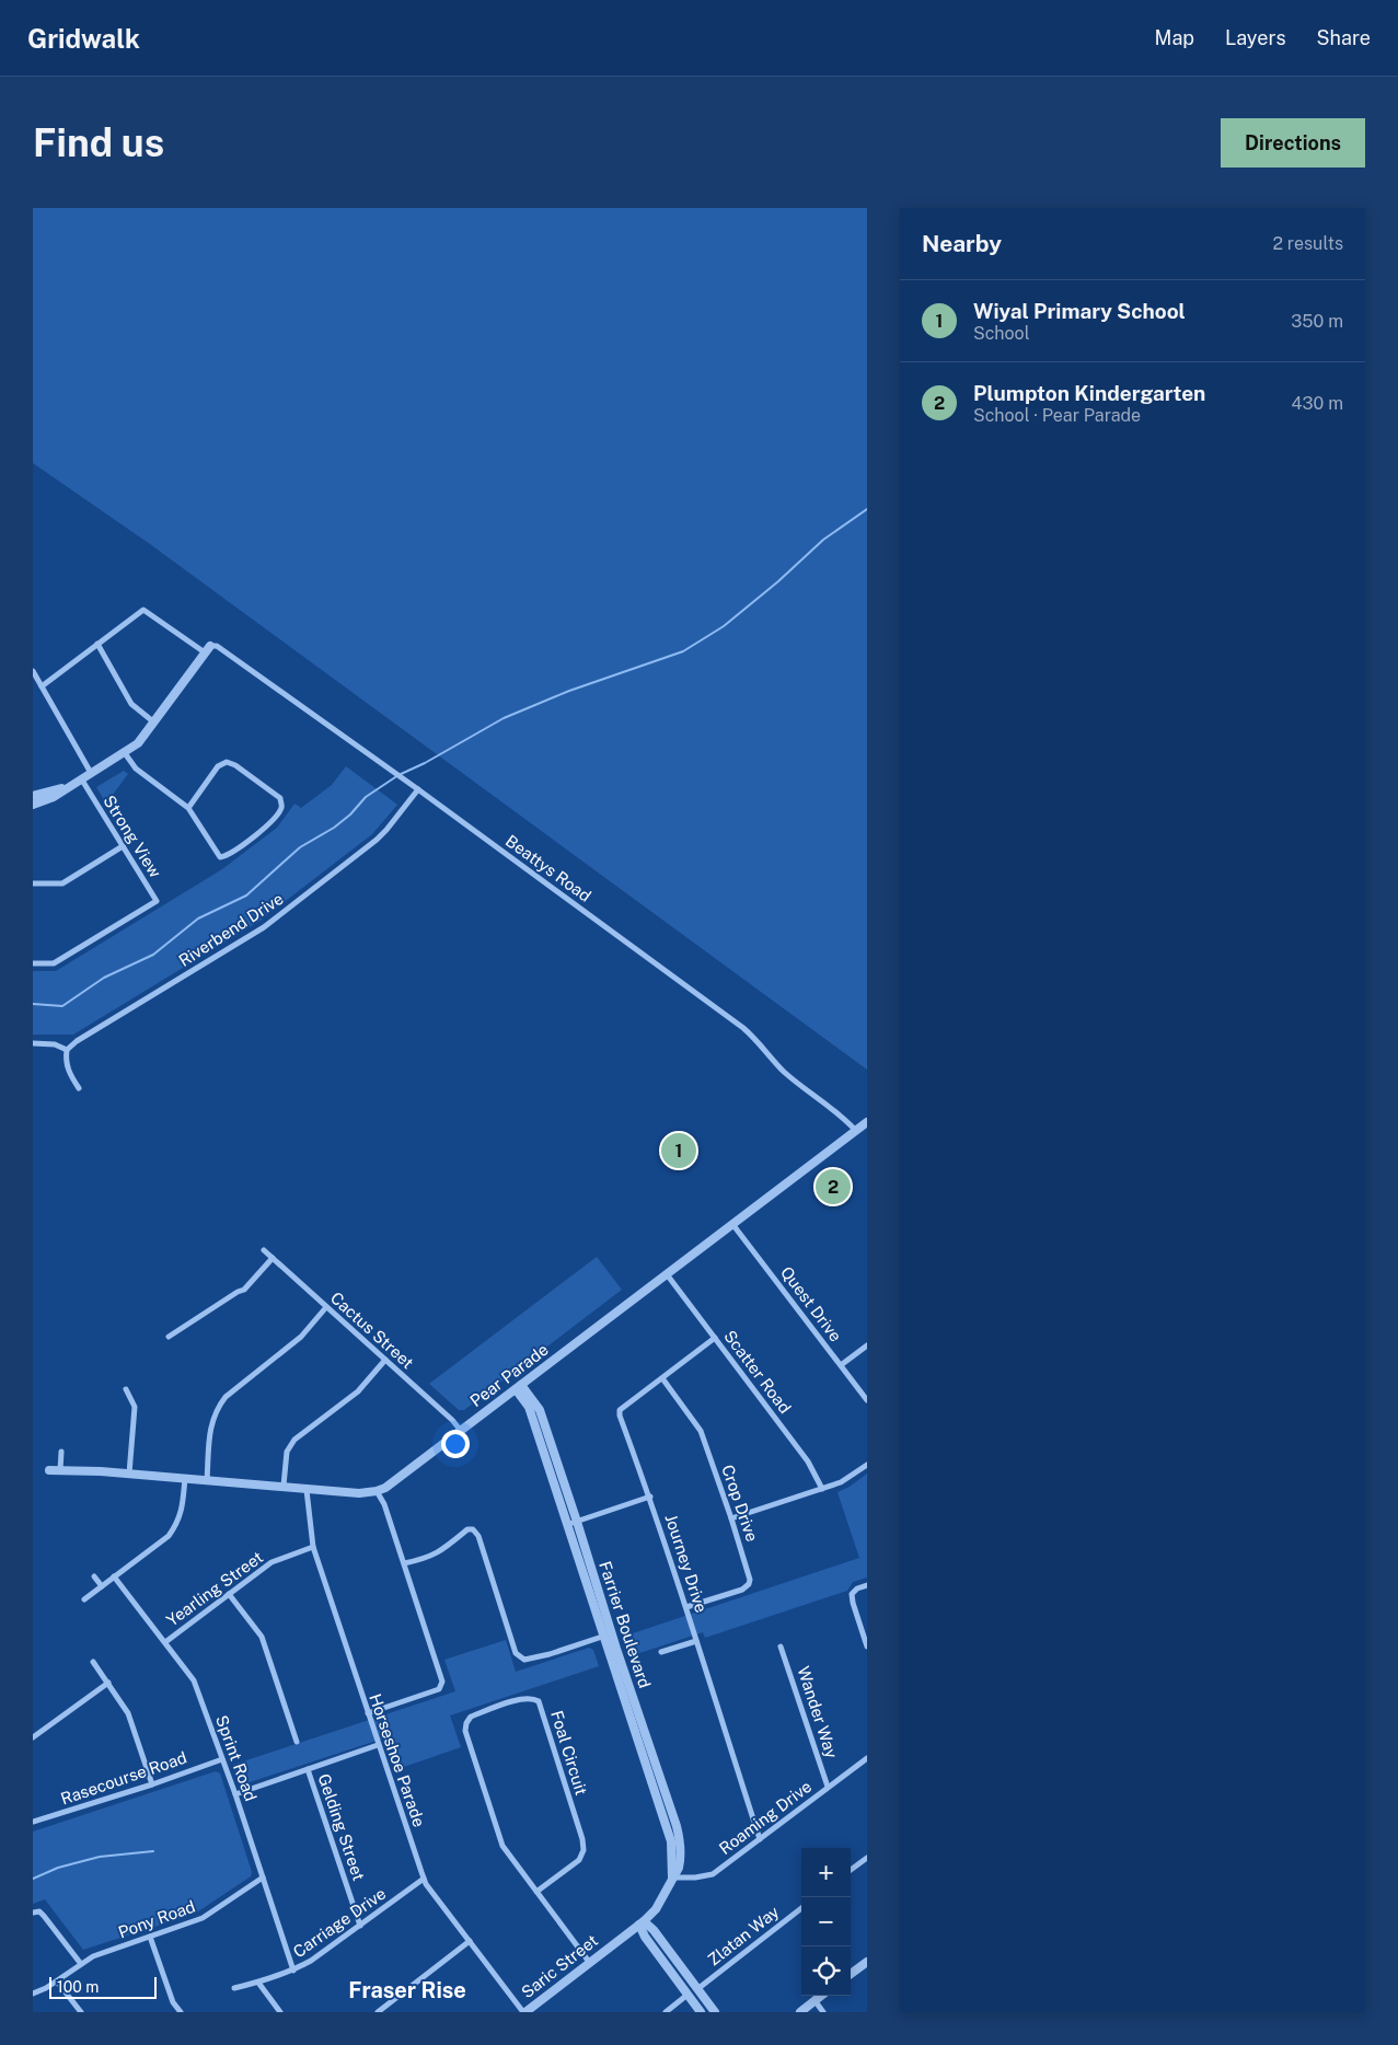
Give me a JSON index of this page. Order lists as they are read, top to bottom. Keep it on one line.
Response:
{"streets":{"street":["Strong View","Beattys Road","Riverbend Drive","Quest Drive","Cactus Street","Scatter Road","Pear Parade","Crop Drive","Journey Drive","Yearling Street","Farrier Boulevard","Wander Way","Foal Circuit","Sprint Road","Horseshoe Parade","Rasecourse Road","Roaming Drive","Gelding Street","Pony Road","Carriage Drive","Zlatan Way","Saric Street"]},"crossings":[["Beattys Road","Riverbend Drive"],["Beattys Road","Pear Parade"],["Quest Drive","Pear Parade"],["Cactus Street","Pear Parade"],["Scatter Road","Pear Parade"],["Scatter Road","Journey Drive"],["Pear Parade","Farrier Boulevard"],["Pear Parade","Horseshoe Parade"],["Crop Drive","Journey Drive"],["Journey Drive","Roaming Drive"],["Yearling Street","Sprint Road"],["Yearling Street","Horseshoe Parade"],["Farrier Boulevard","Roaming Drive"],["Farrier Boulevard","Saric Street"],["Wander Way","Roaming Drive"],["Foal Circuit","Saric Street"],["Sprint Road","Rasecourse Road"],["Sprint Road","Pony Road"],["Sprint Road","Carriage Drive"],["Horseshoe Parade","Carriage Drive"],["Horseshoe Parade","Saric Street"],["Gelding Street","Carriage Drive"]],"districts":["Fraser Rise"],"scale_bar":"100 m","page":{"header":"Gridwalk","nav":["Map","Layers","Share"],"buttons":"Directions","title":"Find us","heading":["Nearby","2 results"],"list":[{"mark":"1","name":"Wiyal Primary School","note":"School","value":"350 m"},{"mark":"2","name":"Plumpton Kindergarten","note":"School · Pear Parade","value":"430 m"}],"pins":["1","2"],"map_buttons":["+","−"],"scale":"100 m"}}
